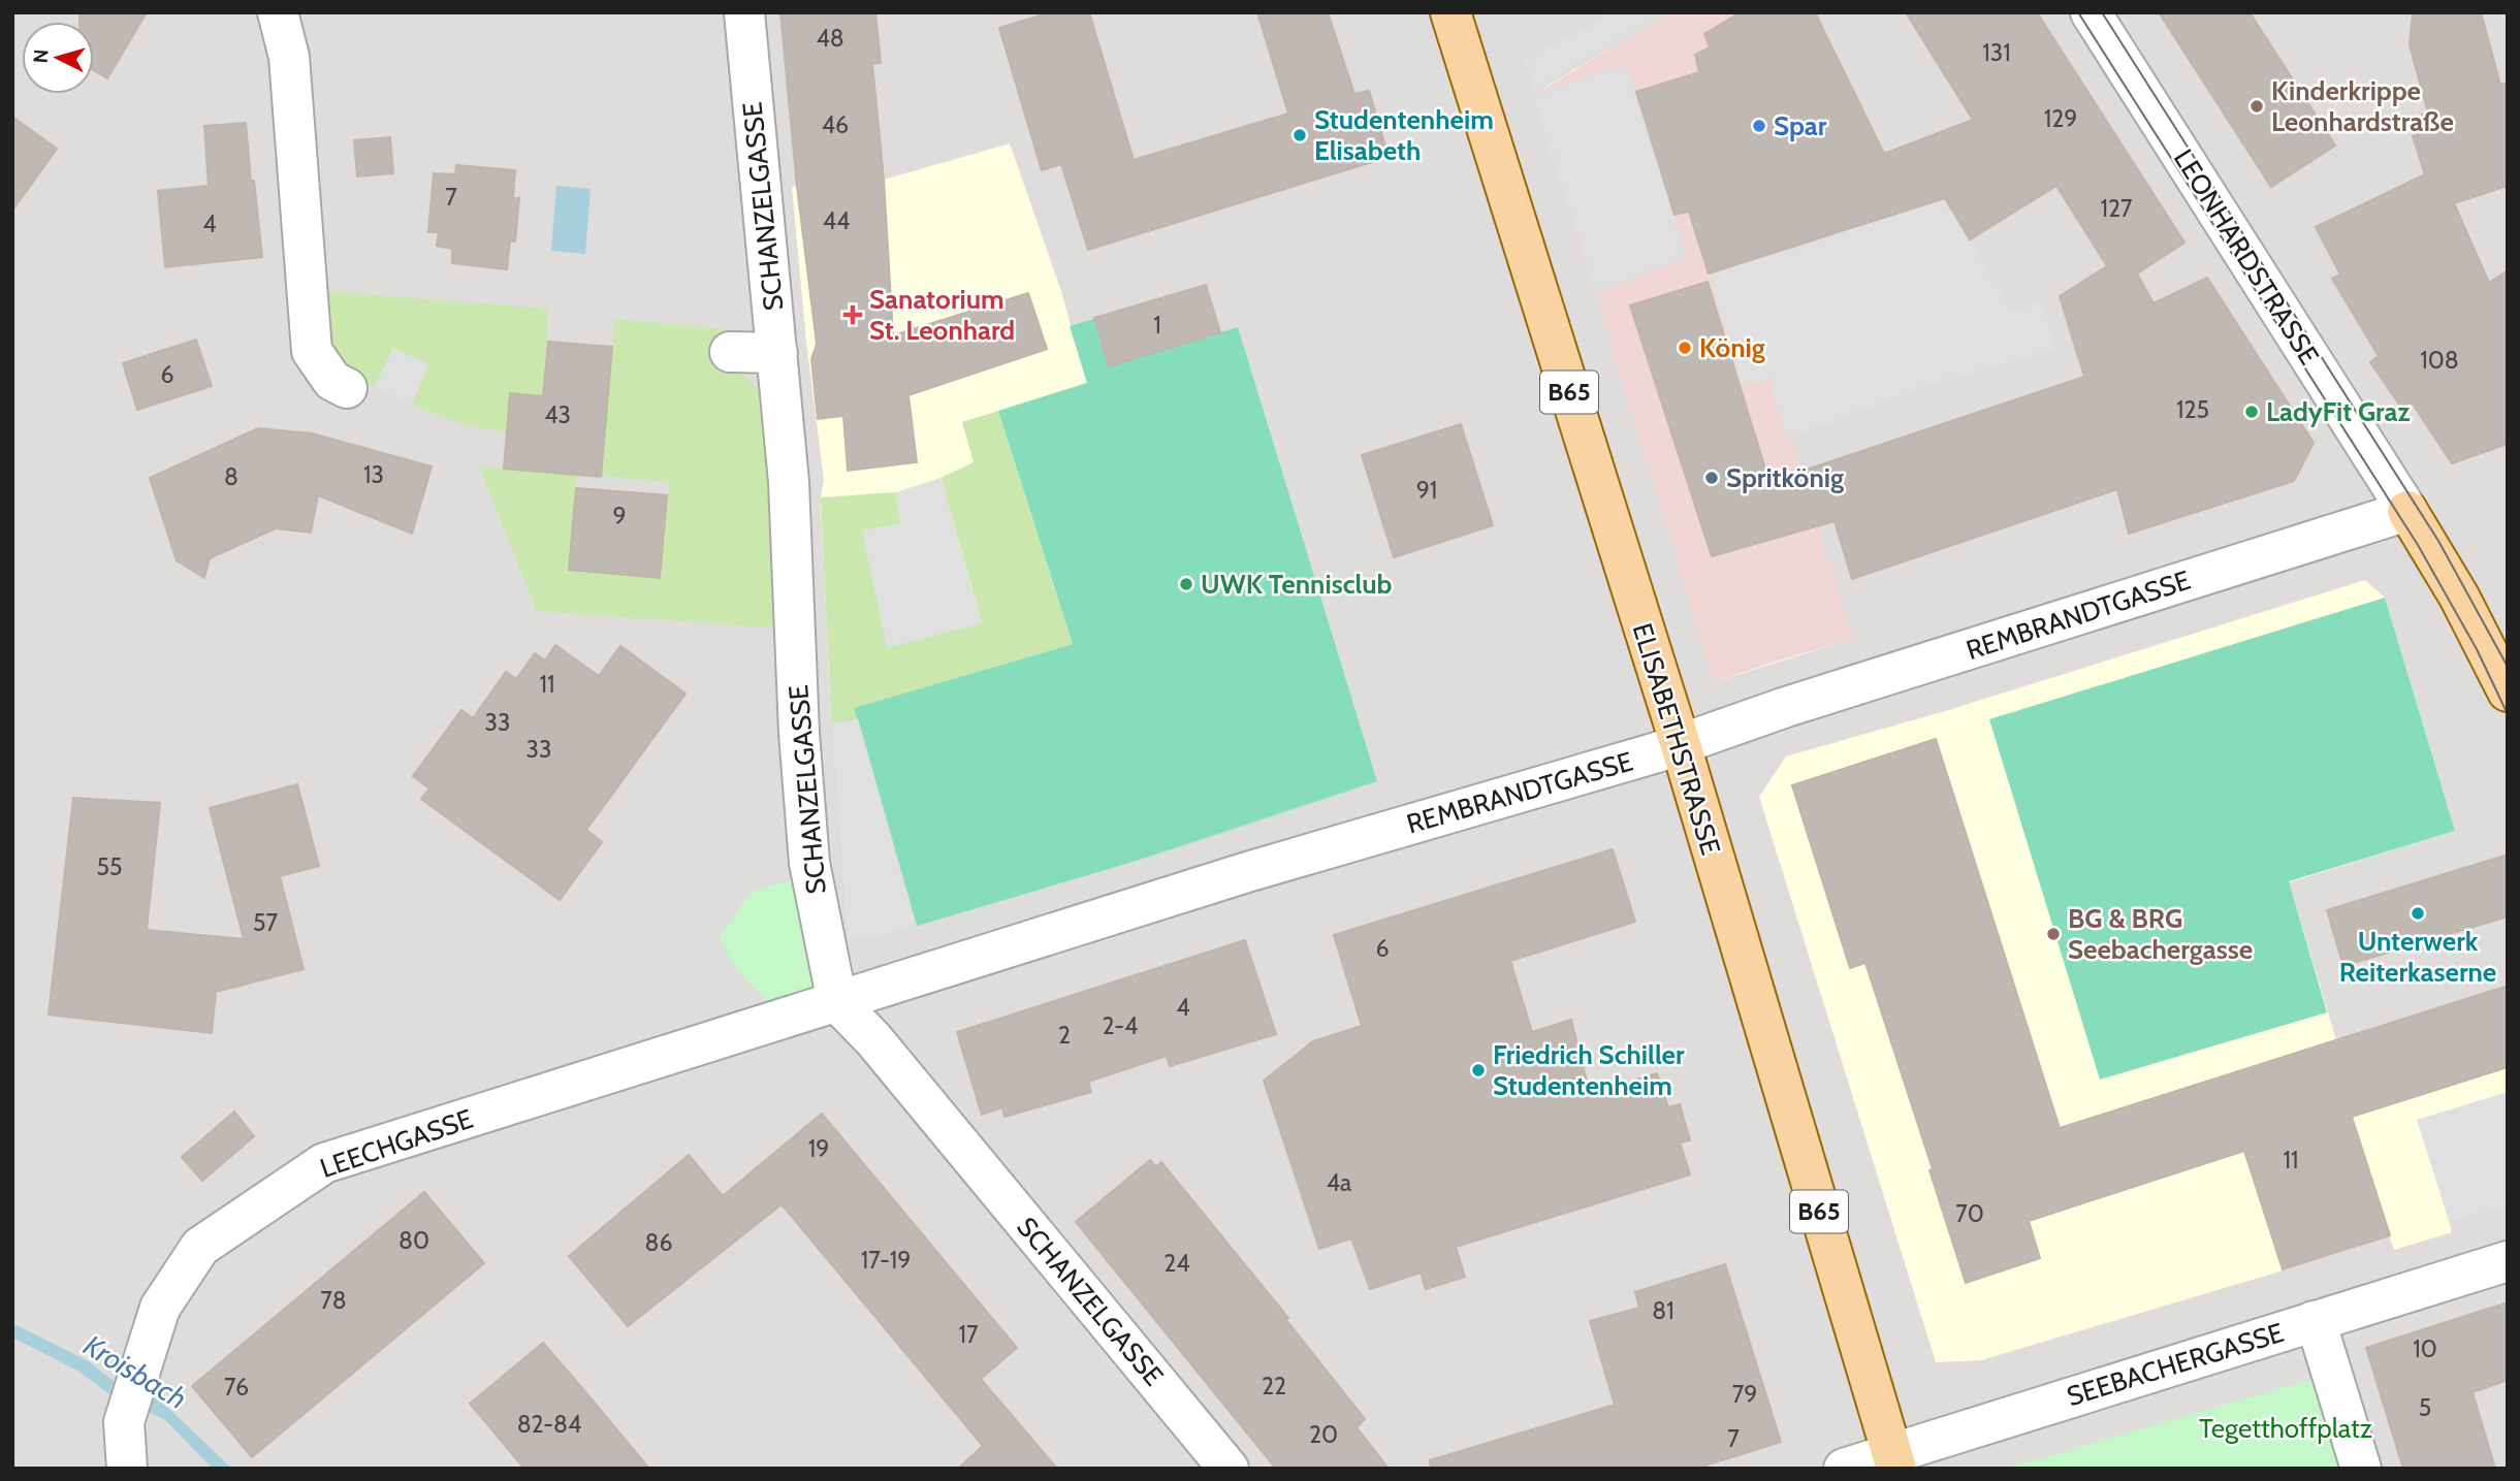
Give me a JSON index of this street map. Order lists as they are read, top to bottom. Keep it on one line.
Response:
{"streets":{"main road":["LEONHARDSTRASSE","B65","ELISABETHSTRASSE"],"street":["SCHANZELGASSE","REMBRANDTGASSE","LEECHGASSE","SEEBACHERGASSE"]},"crossings":[["SCHANZELGASSE","REMBRANDTGASSE"],["SCHANZELGASSE","LEECHGASSE"],["LEONHARDSTRASSE","REMBRANDTGASSE"],["REMBRANDTGASSE","ELISABETHSTRASSE"],["REMBRANDTGASSE","LEECHGASSE"],["ELISABETHSTRASSE","SEEBACHERGASSE"]],"water":["Kroisbach"],"parks":["Tegetthoffplatz"],"places":{"other":["Kinderkrippe Leonhardstraße","Spar","Studentenheim Elisabeth","König","LadyFit Graz","Spritkönig","UWK Tennisclub","Unterwerk Reiterkaserne","BG & BRG Seebachergasse","Friedrich Schiller Studentenheim"],"health":["Sanatorium St. Leonhard"]},"house_numbers":["48","131","129","46","7","127","44","4","1","108","6","125","43","13","8","91","9","11","33","33","55","57","6","4","2-4","2","19","11","4a","70","80","86","17-19","24","78","81","17","10","22","76","79","5","82-84","20","7"],"north":"left"}
